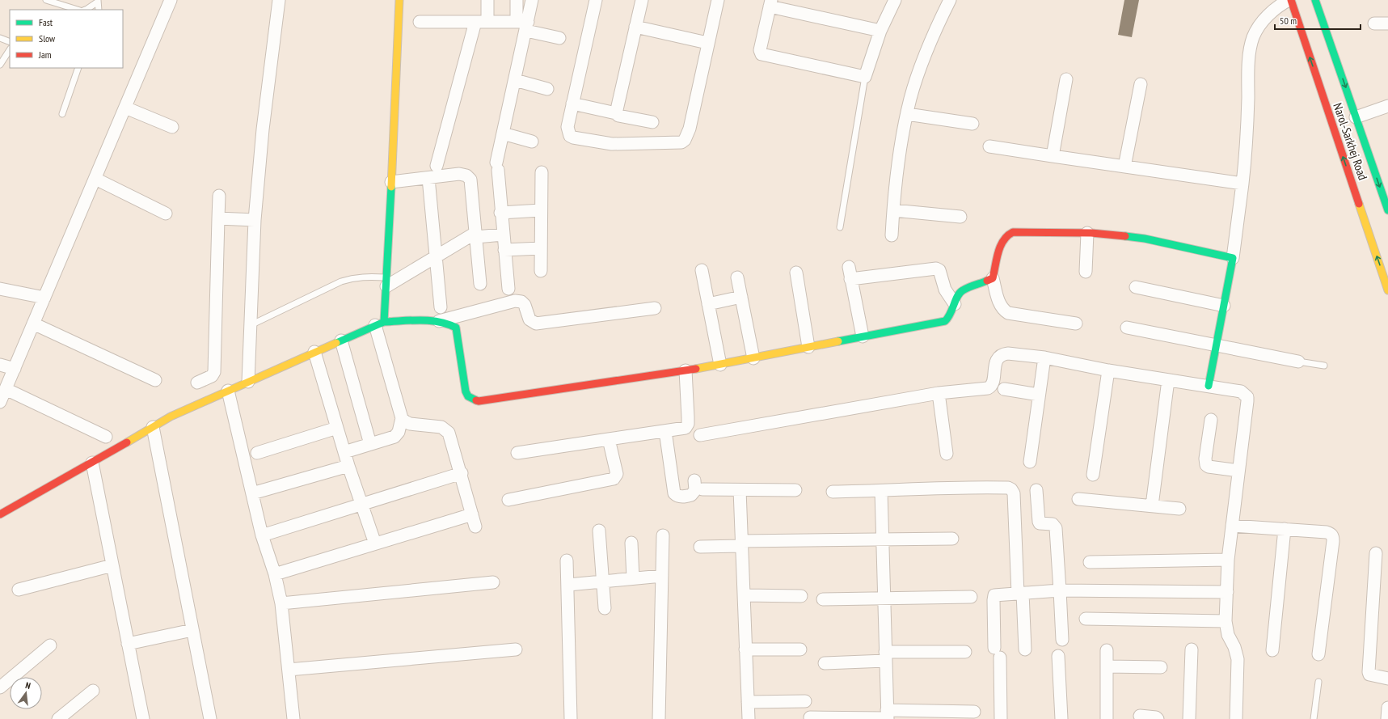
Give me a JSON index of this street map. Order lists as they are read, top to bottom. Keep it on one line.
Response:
{"streets":{"street":["Narol-Sarkhej Road"]},"legend":["Fast","Slow","Jam"],"scale_bar":"50 m","north":"top"}
